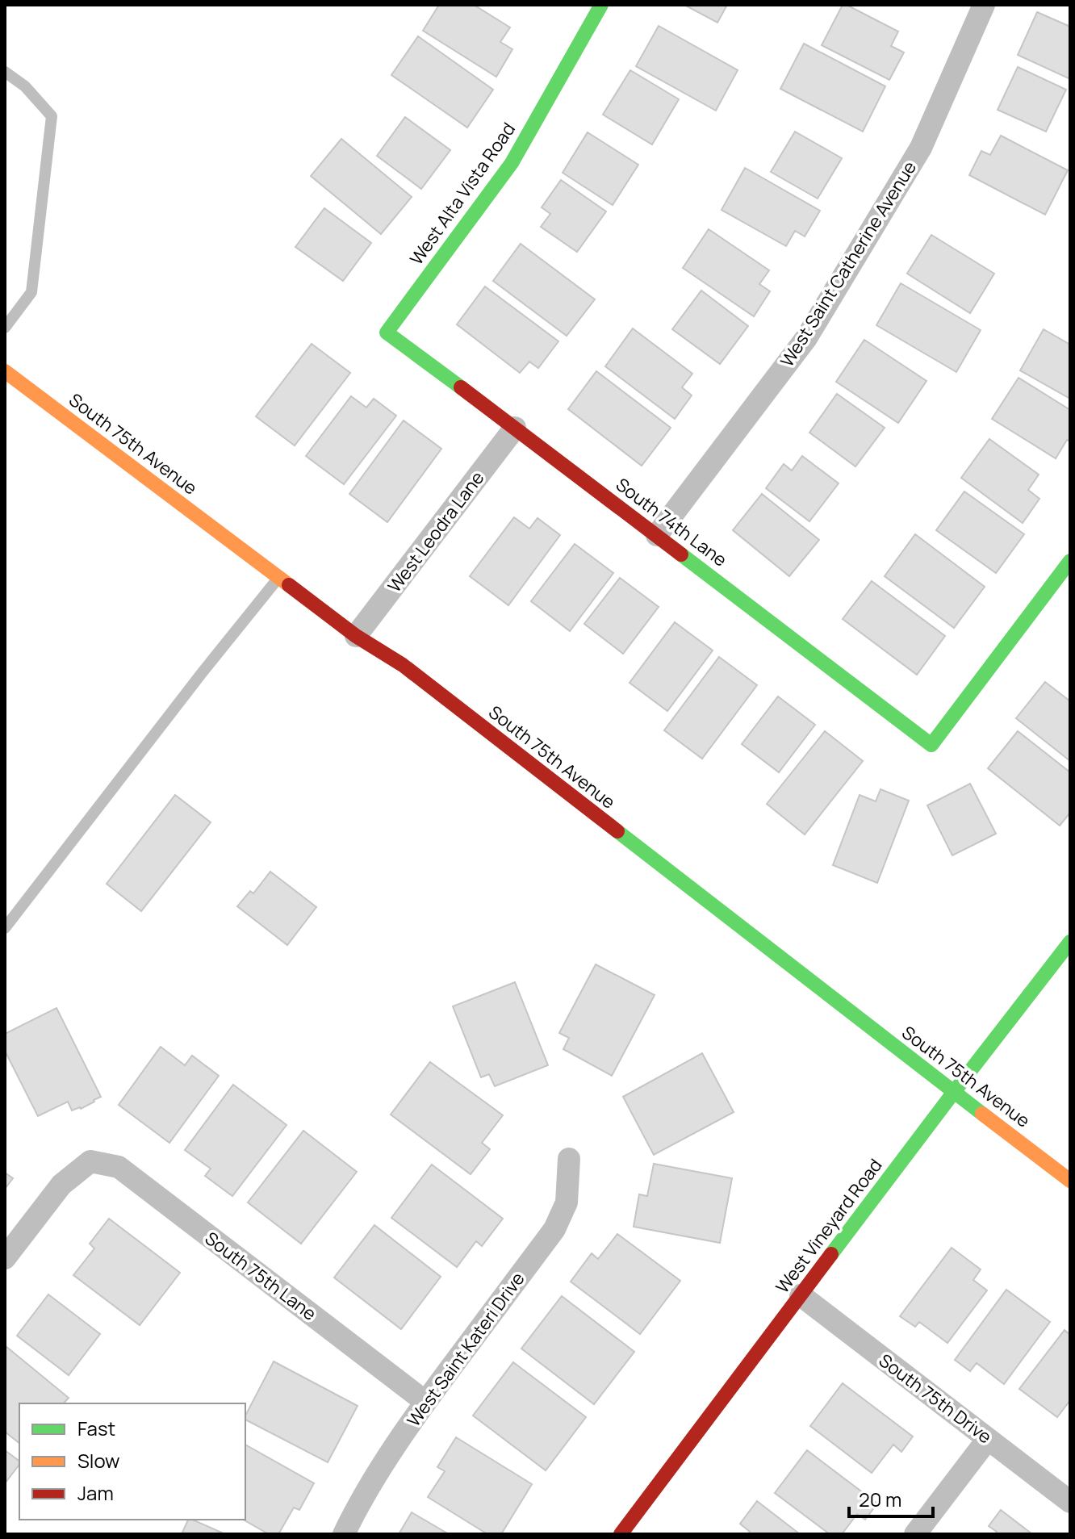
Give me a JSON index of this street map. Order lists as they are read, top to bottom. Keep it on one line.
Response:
{"streets":{"street":["West Alta Vista Road","West Saint Catherine Avenue","South 75th Avenue","South 74th Lane","West Leodra Lane","West Vineyard Road","South 75th Lane","West Saint Kateri Drive","South 75th Drive"]},"crossings":[["West Alta Vista Road","South 74th Lane"],["West Saint Catherine Avenue","South 74th Lane"],["South 75th Avenue","West Leodra Lane"],["South 75th Avenue","West Vineyard Road"],["South 74th Lane","West Leodra Lane"],["West Vineyard Road","South 75th Drive"],["South 75th Lane","West Saint Kateri Drive"]],"legend":["Fast","Slow","Jam"],"scale_bar":"20 m"}
